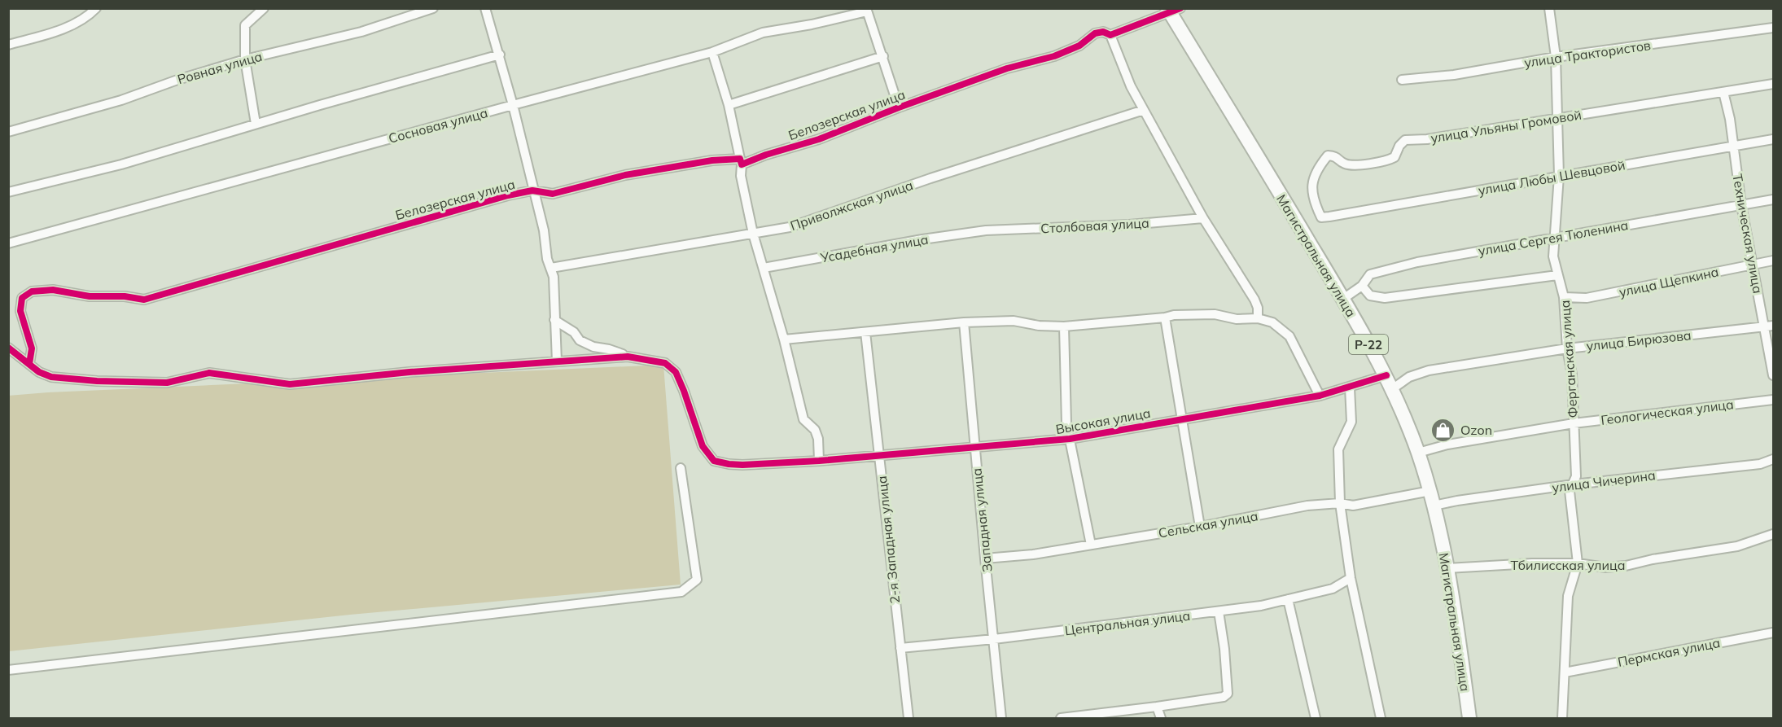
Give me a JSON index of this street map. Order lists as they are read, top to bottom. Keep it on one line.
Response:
{"streets":{"highway":["Магистральная улица","Р-22"],"street":["улица Трактористов","Ровная улица","Белозерская улица","Сосновая улица","улица Ульяны Громовой","улица Любы Шевцовой","Приволжская улица","Столбовая улица","Техническая улица","улица Сергея Тюленина","Усадебная улица","улица Щепкина","улица Бирюзова","Ферганская улица","Геологическая улица","Высокая улица","улица Чичерина","Западная улица","Сельская улица","2-я Западная улица","Тбилисская улица","Центральная улица","Пермская улица"]},"crossings":[["улица Трактористов","Ферганская улица"],["Белозерская улица","Магистральная улица"],["улица Ульяны Громовой","улица Любы Шевцовой"],["улица Ульяны Громовой","Техническая улица"],["улица Ульяны Громовой","Ферганская улица"],["улица Любы Шевцовой","Техническая улица"],["улица Любы Шевцовой","Ферганская улица"],["Столбовая улица","Усадебная улица"],["Техническая улица","улица Сергея Тюленина"],["Техническая улица","улица Щепкина"],["Техническая улица","улица Бирюзова"],["улица Сергея Тюленина","Магистральная улица"],["улица Сергея Тюленина","Ферганская улица"],["Магистральная улица","улица Бирюзова"],["Магистральная улица","Геологическая улица"],["Магистральная улица","Высокая улица"],["Магистральная улица","улица Чичерина"],["Магистральная улица","Сельская улица"],["Магистральная улица","Тбилисская улица"],["улица Щепкина","Ферганская улица"],["улица Бирюзова","Ферганская улица"],["Ферганская улица","Геологическая улица"],["Ферганская улица","улица Чичерина"],["Ферганская улица","Тбилисская улица"],["Высокая улица","Западная улица"],["Высокая улица","2-я Западная улица"],["Западная улица","Сельская улица"],["Западная улица","Центральная улица"],["2-я Западная улица","Центральная улица"]],"places":{"shop":["Ozon"]}}
